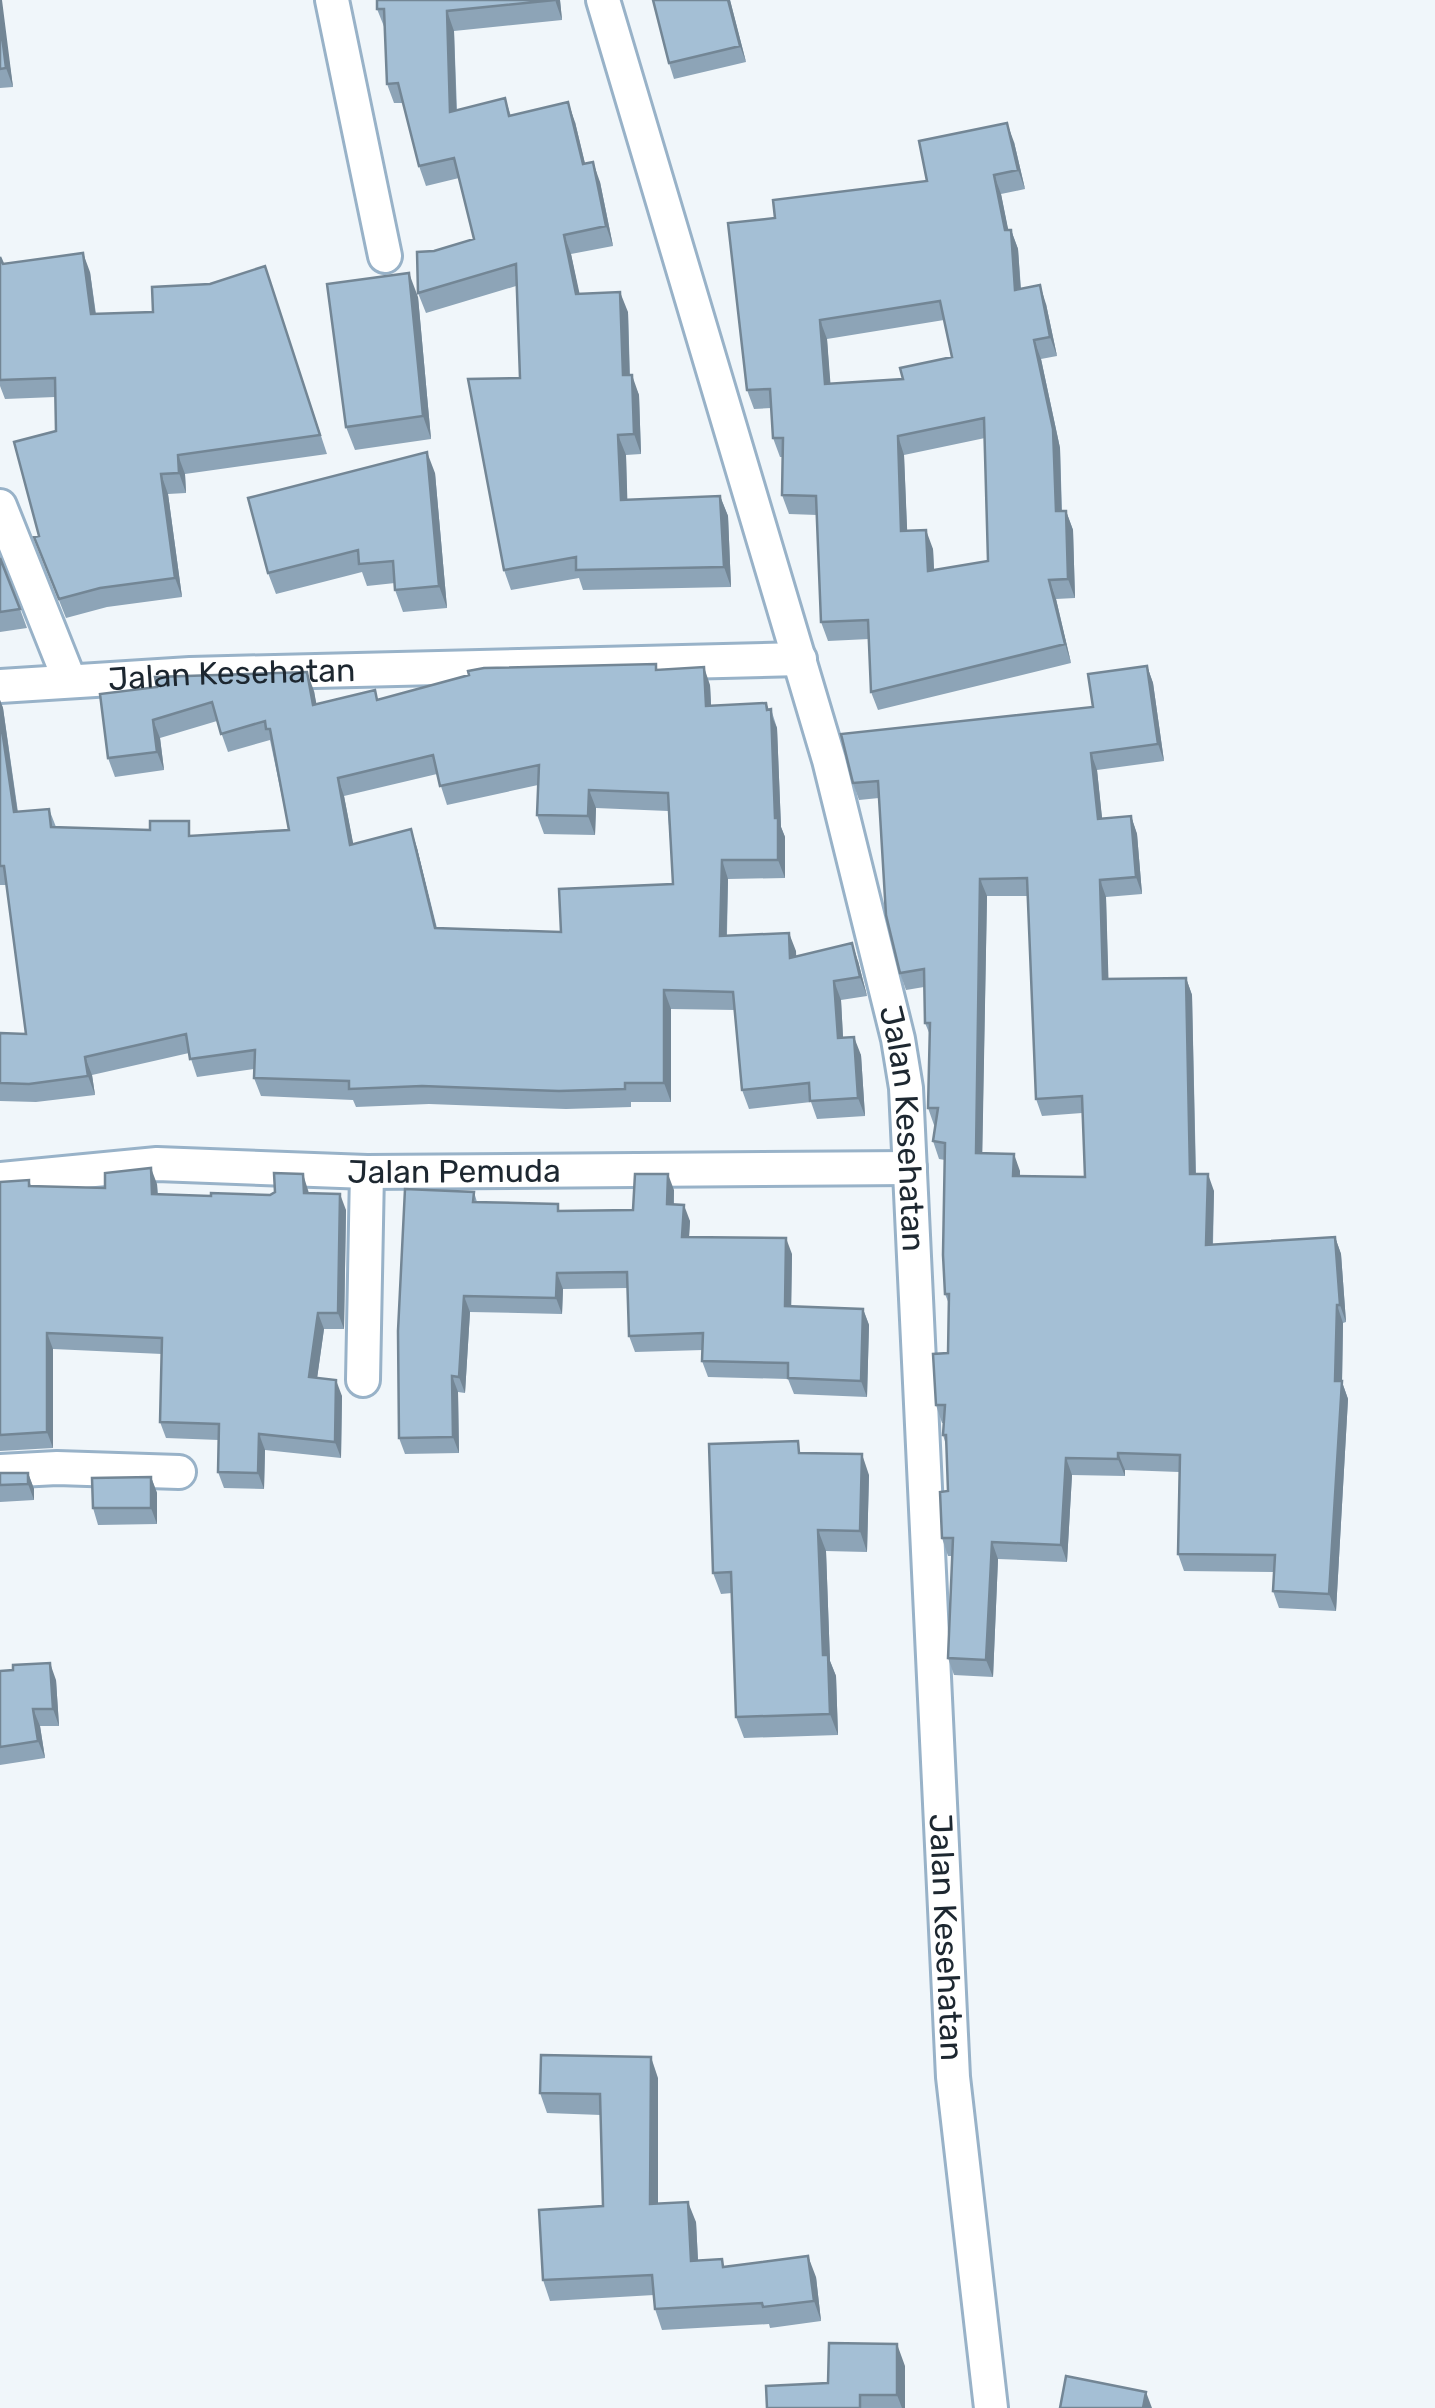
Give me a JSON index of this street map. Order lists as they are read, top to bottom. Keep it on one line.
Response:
{"streets":{"street":["Jalan Kesehatan","Jalan Pemuda"]},"crossings":[["Jalan Kesehatan","Jalan Pemuda"]]}
